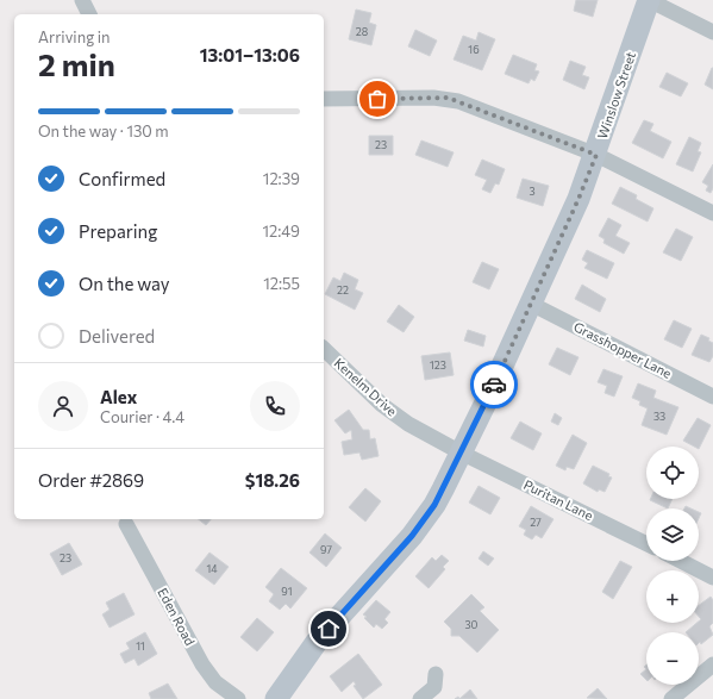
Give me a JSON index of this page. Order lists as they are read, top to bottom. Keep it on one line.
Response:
{"streets":{"street":["Winslow Street","Grasshopper Lane","Kenelm Drive","Puritan Lane","Eden Road"]},"crossings":[["Winslow Street","Grasshopper Lane"],["Winslow Street","Kenelm Drive"],["Winslow Street","Puritan Lane"],["Kenelm Drive","Puritan Lane"]],"house_numbers":["28","16","23","3","22","123","33","27","97","23","14","91","30","11"],"page":{"heading":["2 min","Arriving in","13:01–13:06"],"panel":["Alex","Courier · 4.4","Order #2869","$18.26"],"bar":"On the way · 130 m","list":[["Confirmed","12:39"],["Preparing","12:49"],["On the way","12:55"],"Delivered"],"map_buttons":["+","−"]}}
